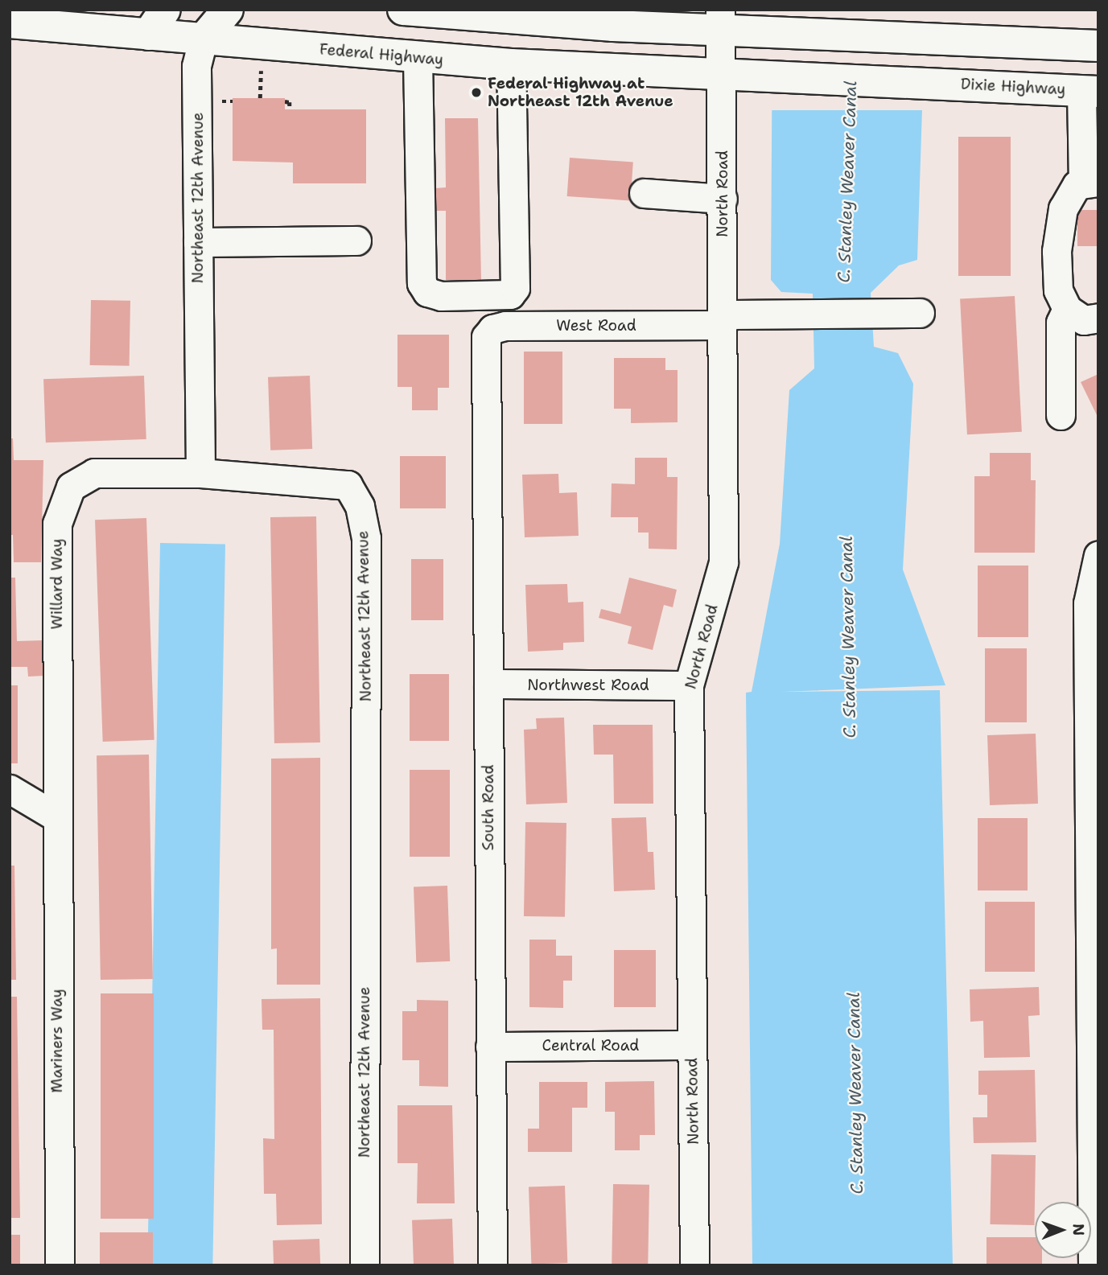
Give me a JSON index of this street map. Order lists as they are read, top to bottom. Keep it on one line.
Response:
{"streets":{"main road":["Federal Highway","Dixie Highway"],"street":["North Road","Northeast 12th Avenue","West Road","Willard Way","Northwest Road","South Road","Mariners Way","Central Road"]},"crossings":[["Federal Highway","Dixie Highway"],["Federal Highway","North Road"],["Federal Highway","Northeast 12th Avenue"],["North Road","West Road"],["North Road","Northwest Road"],["North Road","Central Road"],["Northeast 12th Avenue","Willard Way"],["West Road","South Road"],["Willard Way","Mariners Way"],["Northwest Road","South Road"],["South Road","Central Road"]],"water":["C. Stanley Weaver Canal"],"places":["Federal Highway at Northeast 12th Avenue"],"north":"right"}
